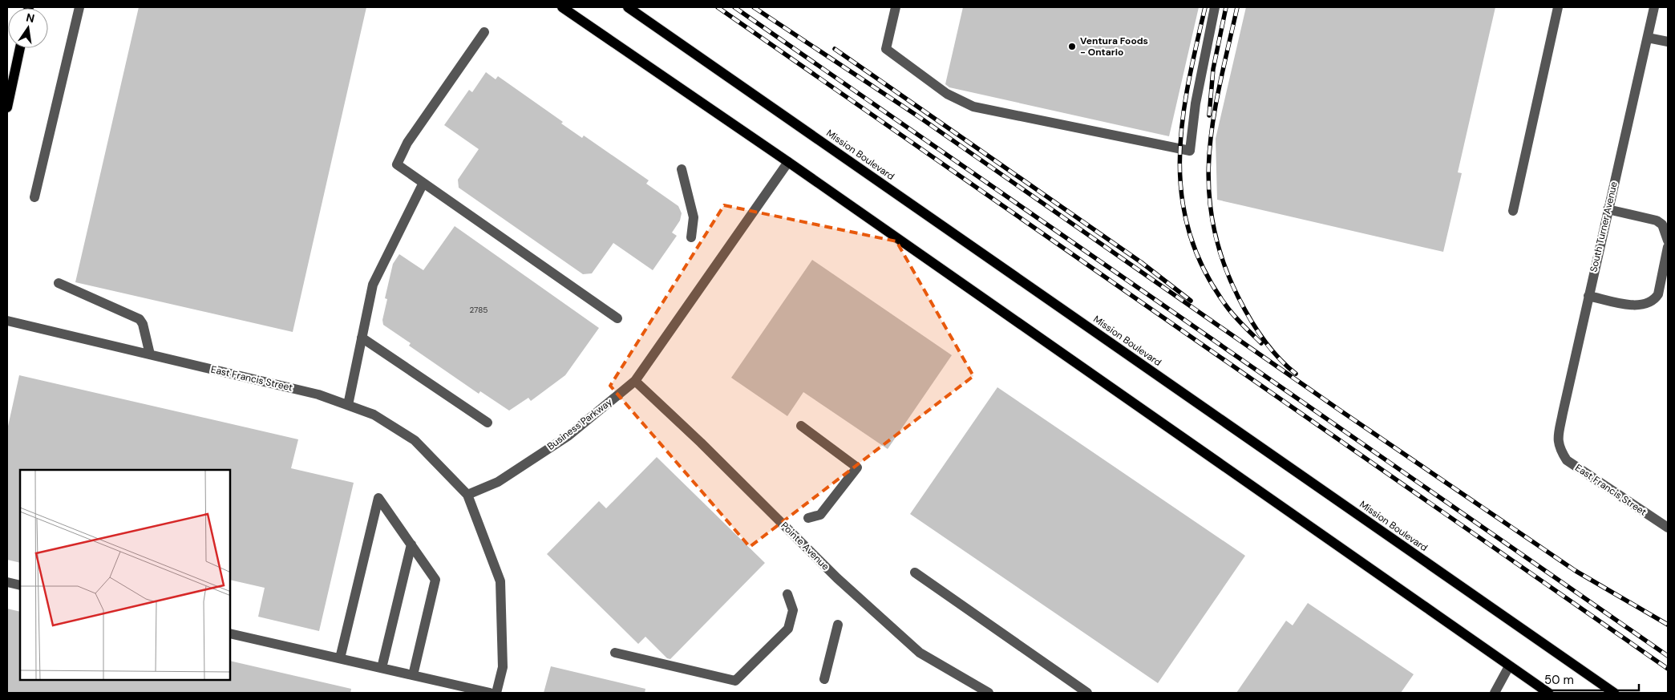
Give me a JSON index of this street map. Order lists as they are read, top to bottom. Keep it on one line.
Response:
{"streets":{"main road":["Mission Boulevard"],"street":["South Turner Avenue","East Francis Street","Business Parkway","Pointe Avenue"]},"crossings":[["South Turner Avenue","East Francis Street"],["East Francis Street","Business Parkway"],["Business Parkway","Pointe Avenue"]],"places":["Ventura Foods - Ontario"],"house_numbers":["2785"],"scale_bar":"50 m","north":"top"}
